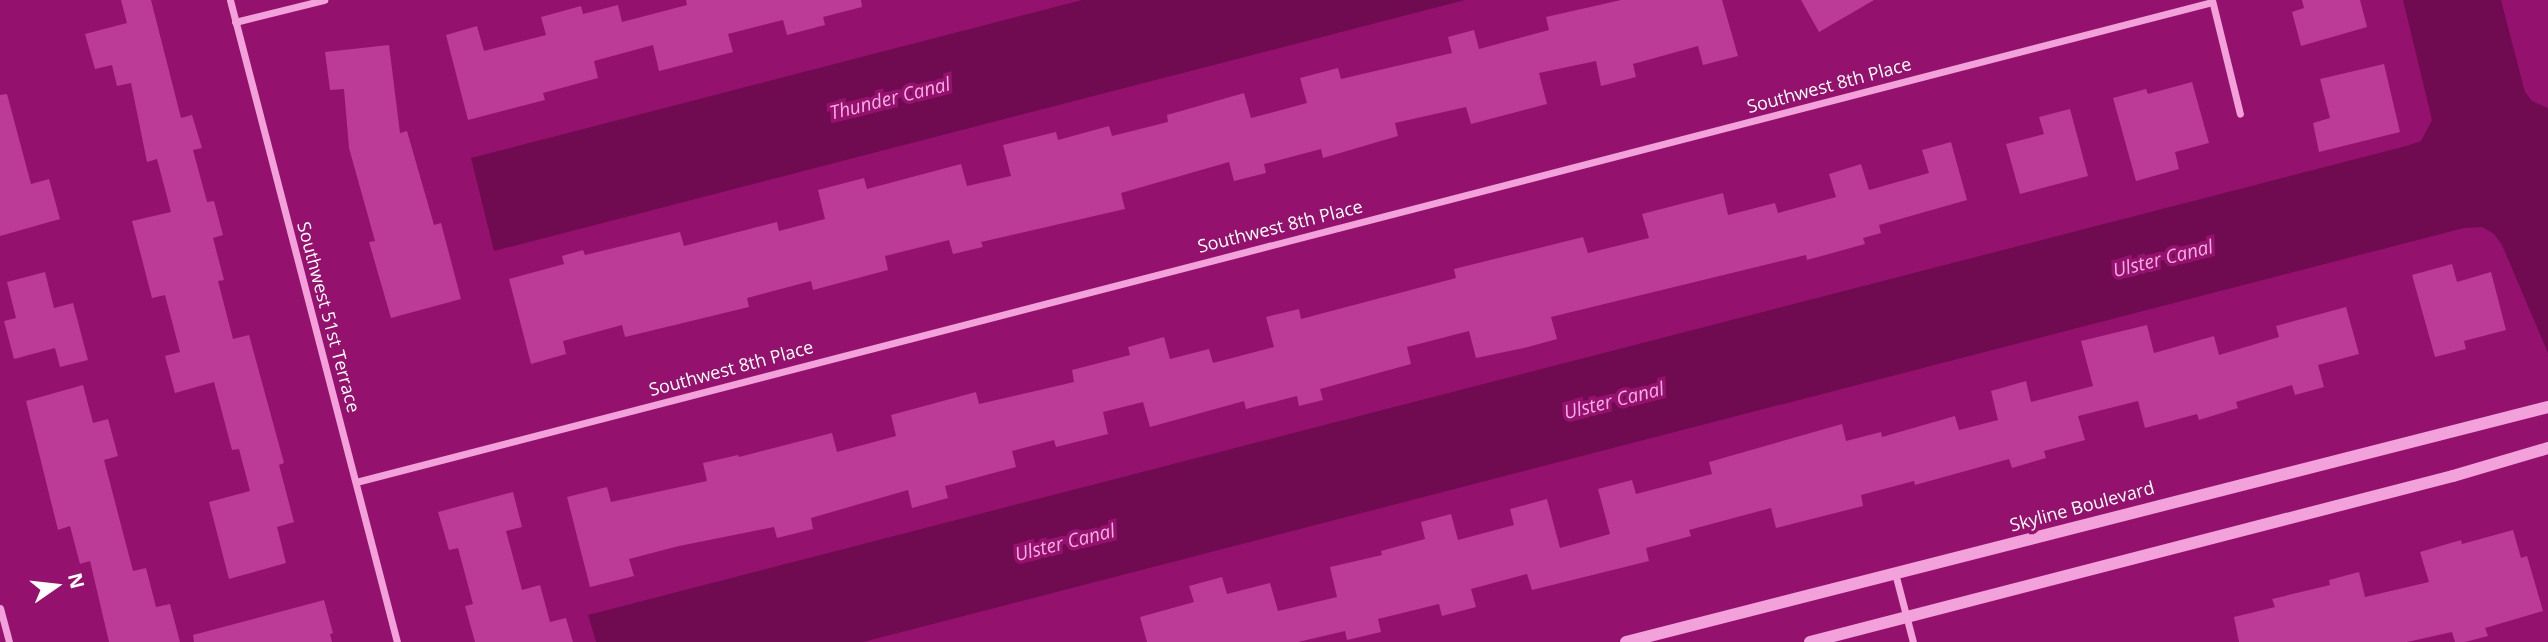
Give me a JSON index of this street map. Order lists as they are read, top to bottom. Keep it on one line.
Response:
{"streets":{"street":["Southwest 8th Place","Southwest 51st Terrace","Skyline Boulevard"]},"crossings":[["Southwest 8th Place","Southwest 51st Terrace"]],"water":["Thunder Canal","Ulster Canal"],"north":"right"}
